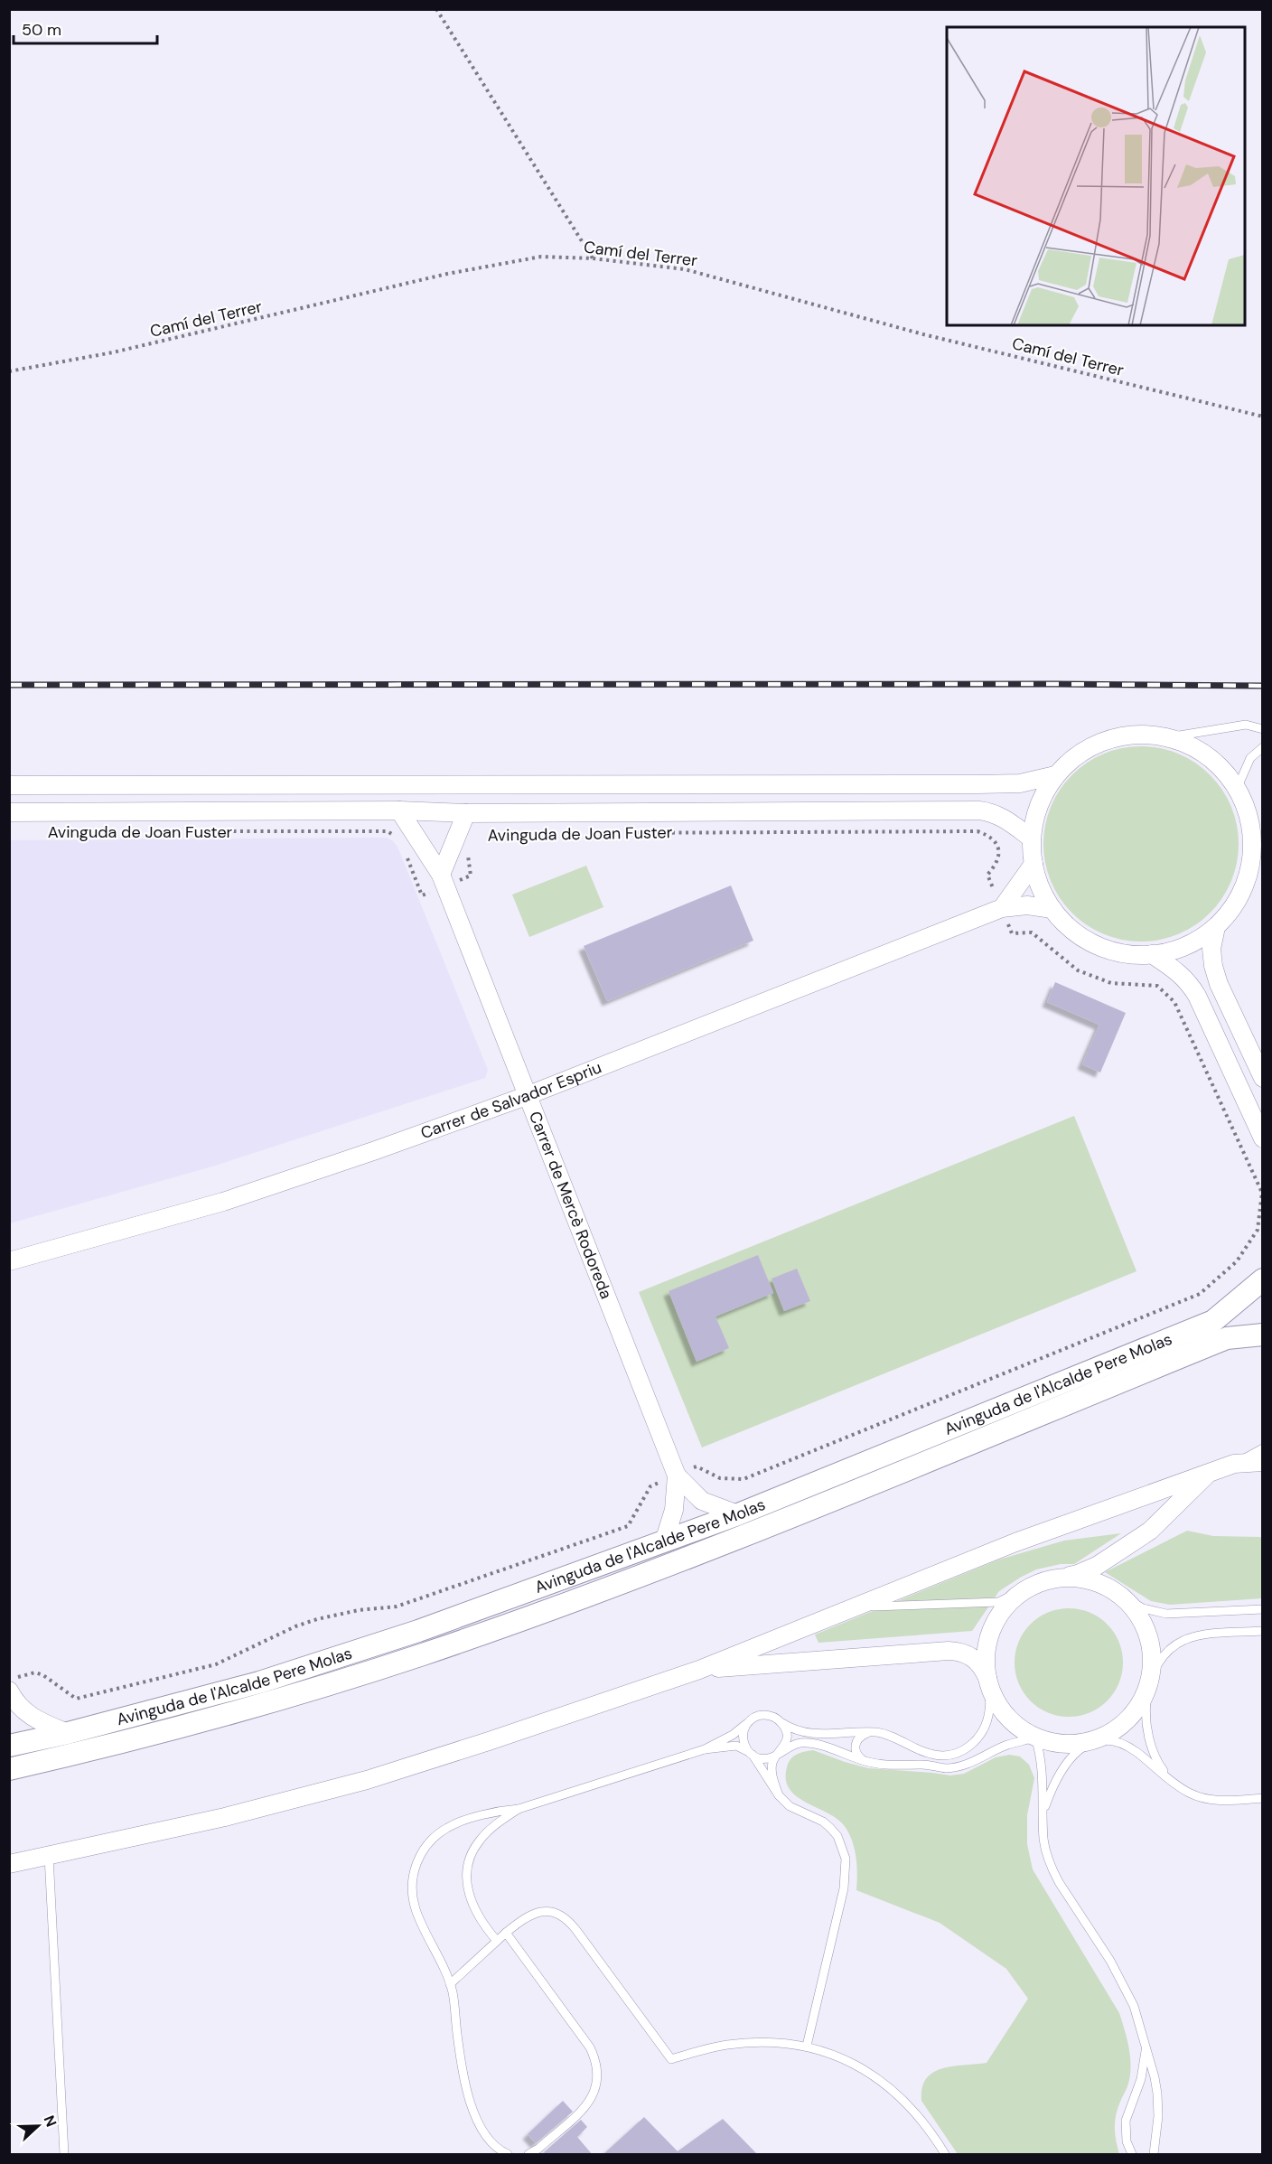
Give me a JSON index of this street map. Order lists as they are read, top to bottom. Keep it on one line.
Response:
{"streets":{"street":["Avinguda de Joan Fuster","Carrer de Salvador Espriu","Carrer de Mercè Rodoreda","Avinguda de l'Alcalde Pere Molas"],"path":["Camí del Terrer"]},"crossings":[["Avinguda de Joan Fuster","Carrer de Mercè Rodoreda"],["Carrer de Salvador Espriu","Carrer de Mercè Rodoreda"],["Carrer de Mercè Rodoreda","Avinguda de l'Alcalde Pere Molas"]],"scale_bar":"50 m","north":"right"}
